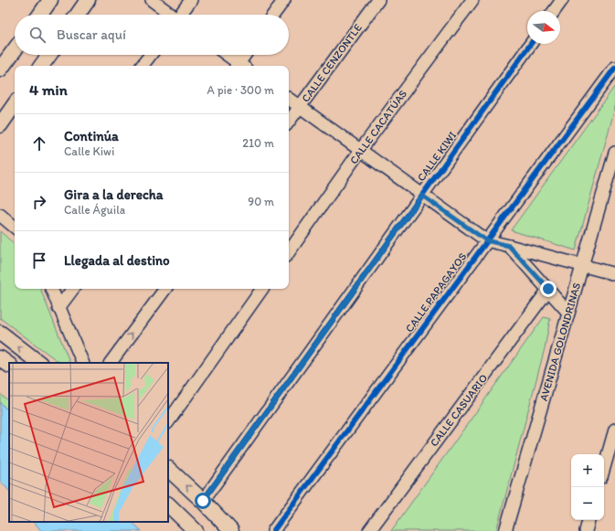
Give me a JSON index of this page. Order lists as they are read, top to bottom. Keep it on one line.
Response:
{"streets":{"street":["CALLE CENZONTLE","CALLE CACATÚAS","CALLE KIWI","CALLE PAPAGAYOS","AVENIDA GOLONDRINAS","CALLE CASUARIO"]},"north":"right","page":{"search":"Buscar aquí","heading":["4 min","A pie · 300 m"],"list":[["Continúa","Calle Kiwi","210 m"],["Gira a la derecha","Calle Águila","90 m"],"Llegada al destino"],"map_buttons":["+","−"]}}
